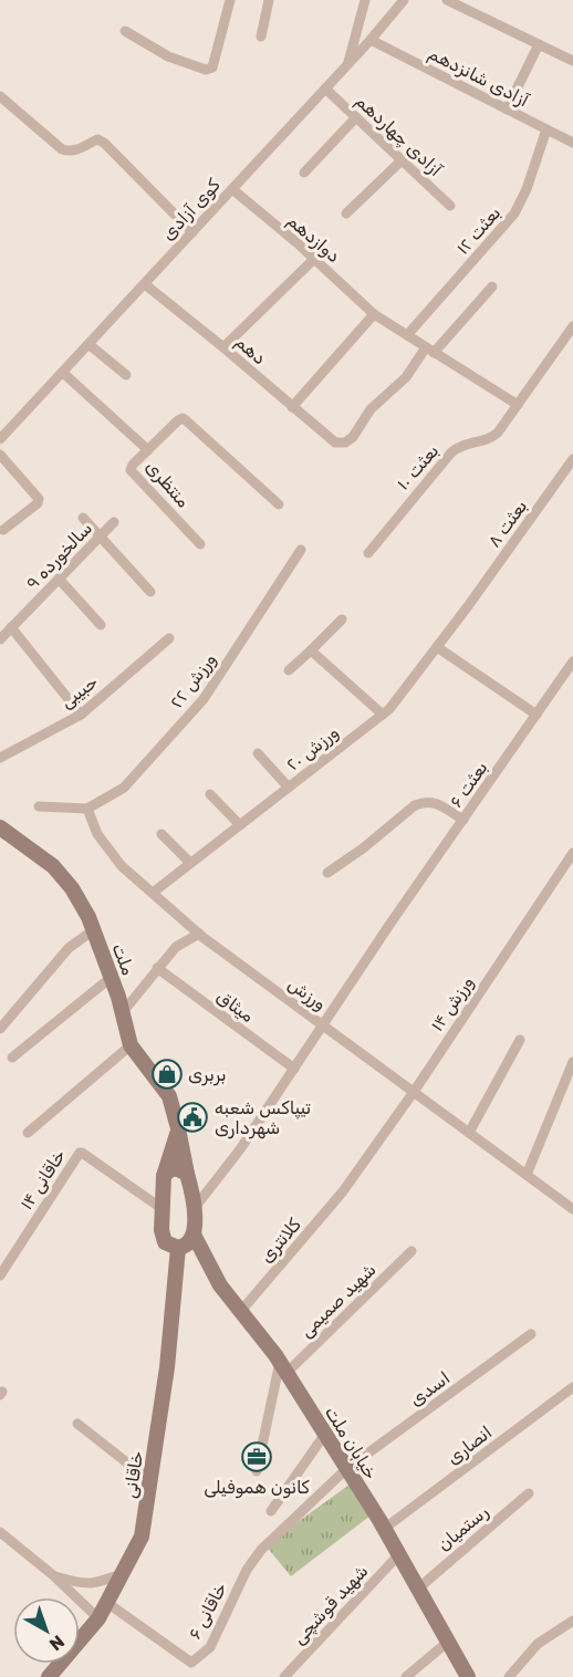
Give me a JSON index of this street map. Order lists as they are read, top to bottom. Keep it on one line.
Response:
{"streets":{"main road":["ملت","خیابان ملت","خاقانی"],"street":["آزادی شانزدهم","آزادی چهاردهم","کوی آزادی","بعثت ۱۲","دوازدهم","دهم","بعثت ۱۰","منتظری","بعثت ٨","سالخورده ۹","ورزش ۲۲","حبیبی","ورزش ۲۰","بعثت ۶","ورزش","ورزش ۱۴","میثاق","خاقانی ۱۴","کلانتری","شهید صمیمی","اسدی","انصاری","رستمیان","شهید قوشچی","خاقانی ۶"]},"crossings":[["آزادی شانزدهم","کوی آزادی"],["آزادی شانزدهم","بعثت ۱۲"],["آزادی چهاردهم","کوی آزادی"],["کوی آزادی","دوازدهم"],["کوی آزادی","دهم"],["بعثت ۱۲","دوازدهم"],["دوازدهم","دهم"],["دوازدهم","بعثت ۱۰"],["بعثت ٨","ورزش ۲۰"],["ورزش ۲۲","ورزش"],["ورزش ۲۰","ورزش"],["بعثت ۶","ملت"],["بعثت ۶","ورزش"],["بعثت ۶","میثاق"],["ملت","خیابان ملت"],["ورزش","ورزش ۱۴"],["ورزش ۱۴","کلانتری"],["کلانتری","خیابان ملت"],["شهید صمیمی","خیابان ملت"],["اسدی","خیابان ملت"],["اسدی","خاقانی ۶"],["خیابان ملت","انصاری"],["خیابان ملت","رستمیان"],["خیابان ملت","شهید قوشچی"],["خاقانی","خاقانی ۶"]],"places":{"shop":["بربری"],"public building":["تیپاکس شعبه شهرداری"],"office":["کانون هموفیلی"]},"north":"bottom right"}
